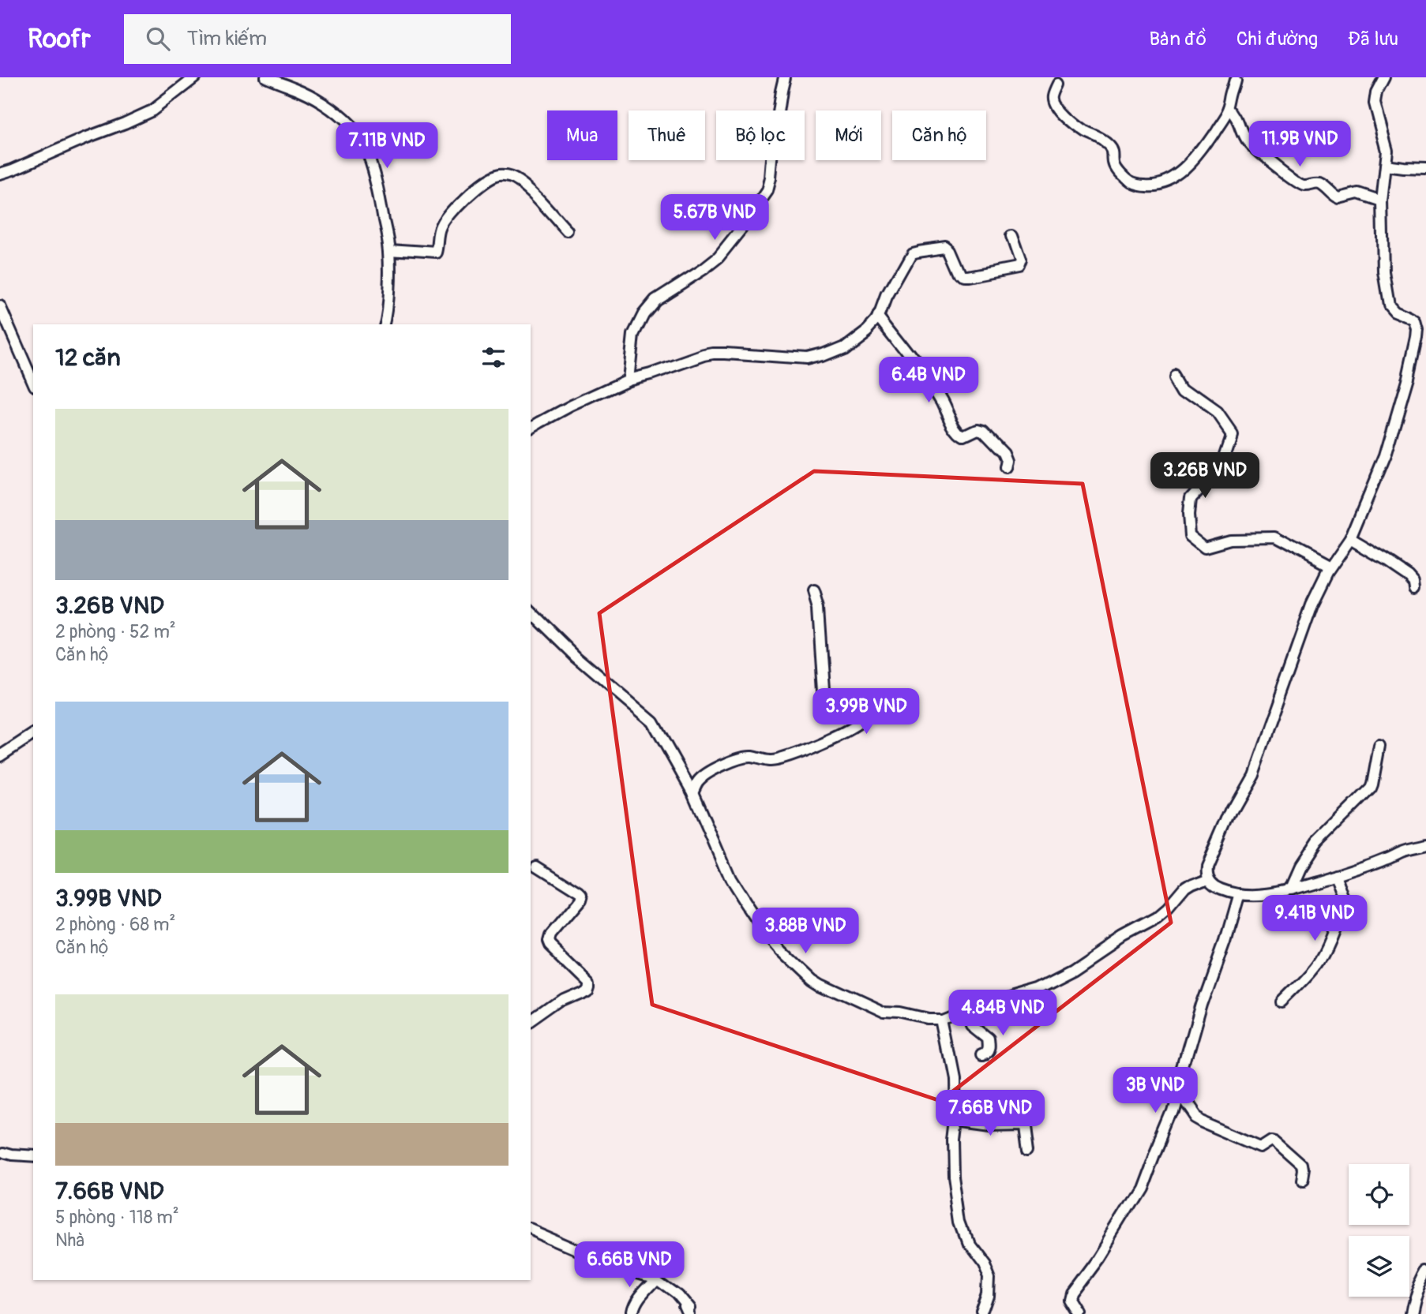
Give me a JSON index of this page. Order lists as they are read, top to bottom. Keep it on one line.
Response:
{"page":{"header":"Roofr","search":"Tìm kiếm","nav":["Bản đồ","Chỉ đường","Đã lưu"],"chip":["Mua","Thuê","Bộ lọc","Mới","Căn hộ"],"price":["11.9B VND","7.11B VND","5.67B VND","6.4B VND","3.26B VND","3.99B VND","9.41B VND","3.88B VND","4.84B VND","3B VND","7.66B VND","6.66B VND"],"heading":"12 căn","list":[{"name":"3.26B VND","note":"2 phòng · 52 m² · Căn hộ"},{"name":"3.99B VND","note":"2 phòng · 68 m² · Căn hộ"},{"name":"7.66B VND","note":"5 phòng · 118 m² · Nhà"}]}}
